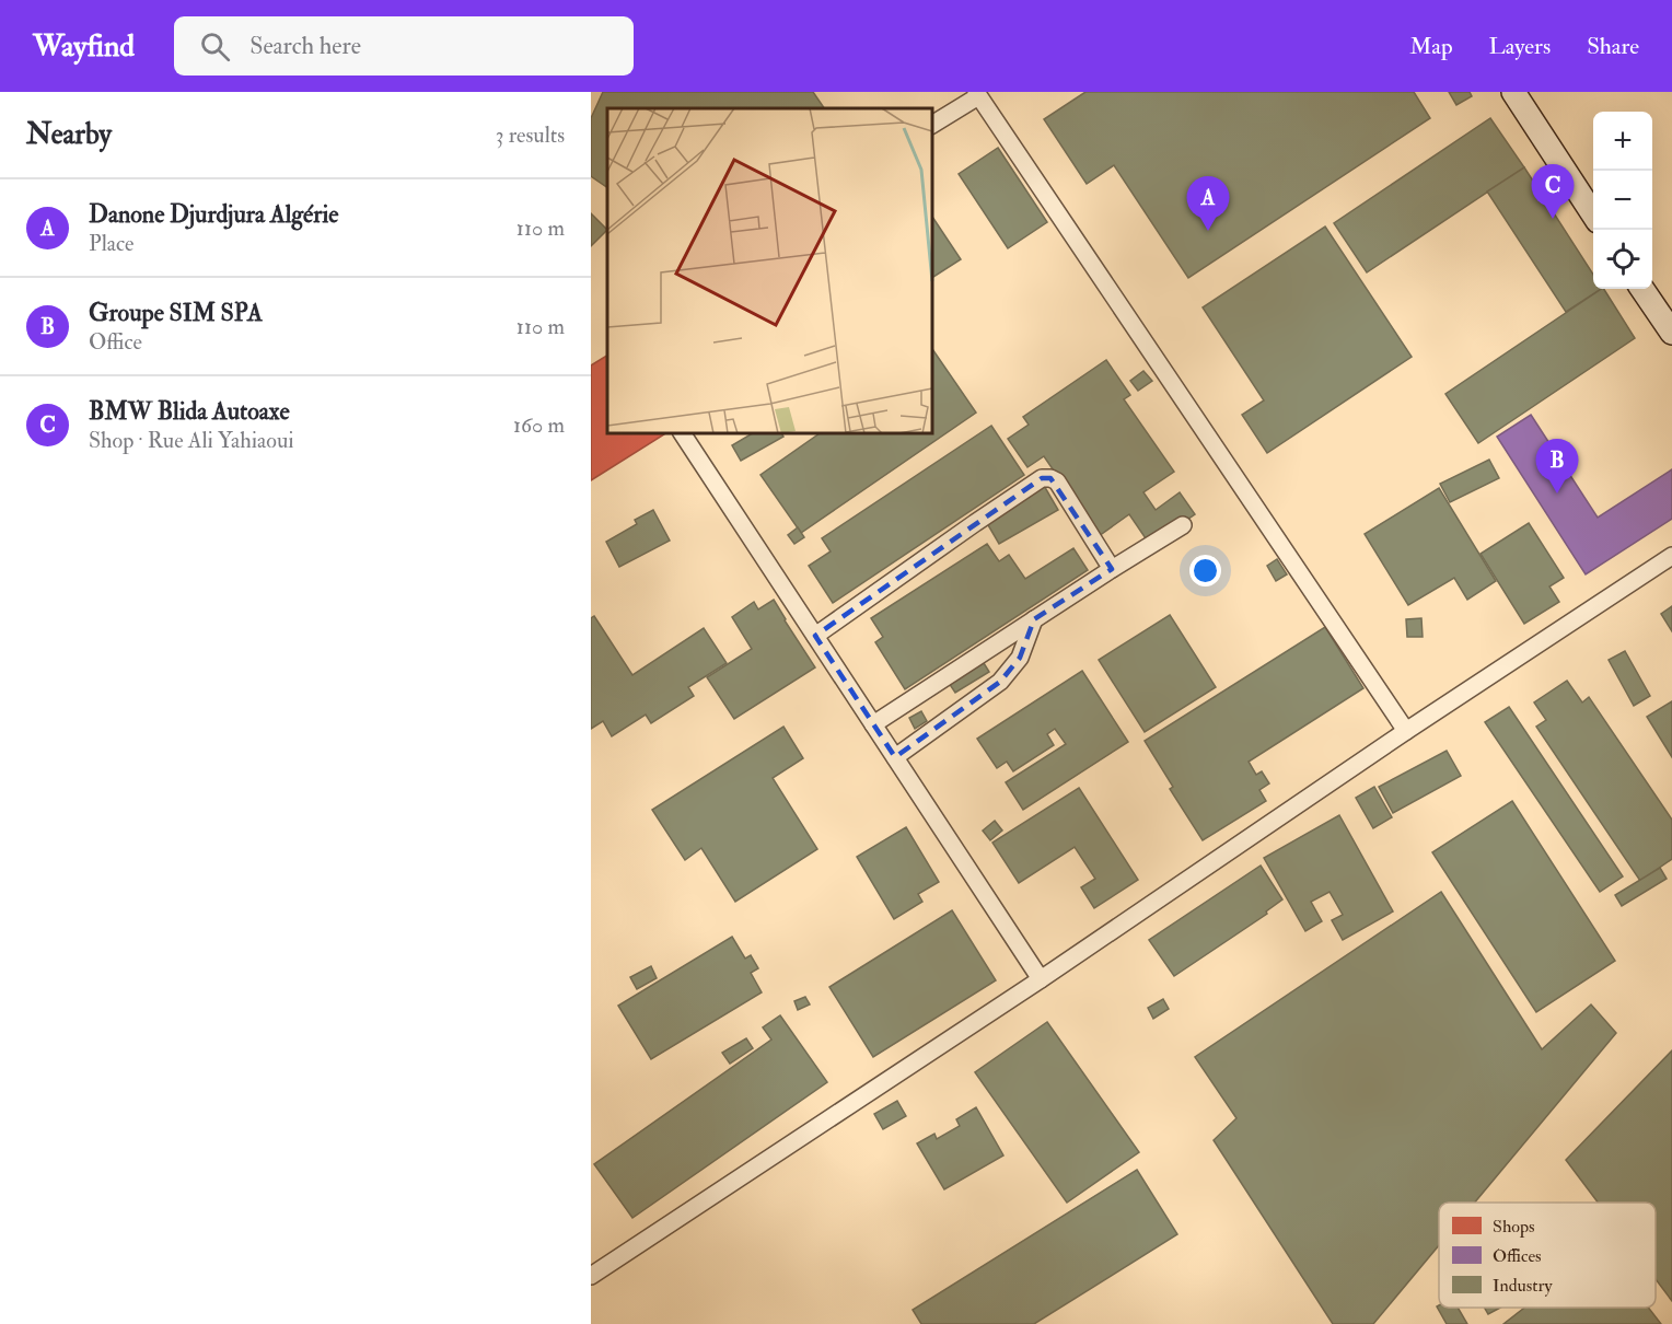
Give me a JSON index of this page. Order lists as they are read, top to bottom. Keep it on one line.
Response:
{"legend":["Shops","Offices","Industry"],"page":{"header":"Wayfind","search":"Search here","nav":["Map","Layers","Share"],"heading":["Nearby","3 results"],"map_buttons":["+","−"],"pins":["C","A","B"],"list":[{"mark":"A","name":"Danone Djurdjura Algérie","note":"Place","value":"110 m"},{"mark":"B","name":"Groupe SIM SPA","note":"Office","value":"110 m"},{"mark":"C","name":"BMW Blida Autoaxe","note":"Shop · Rue Ali Yahiaoui","value":"160 m"}]}}
